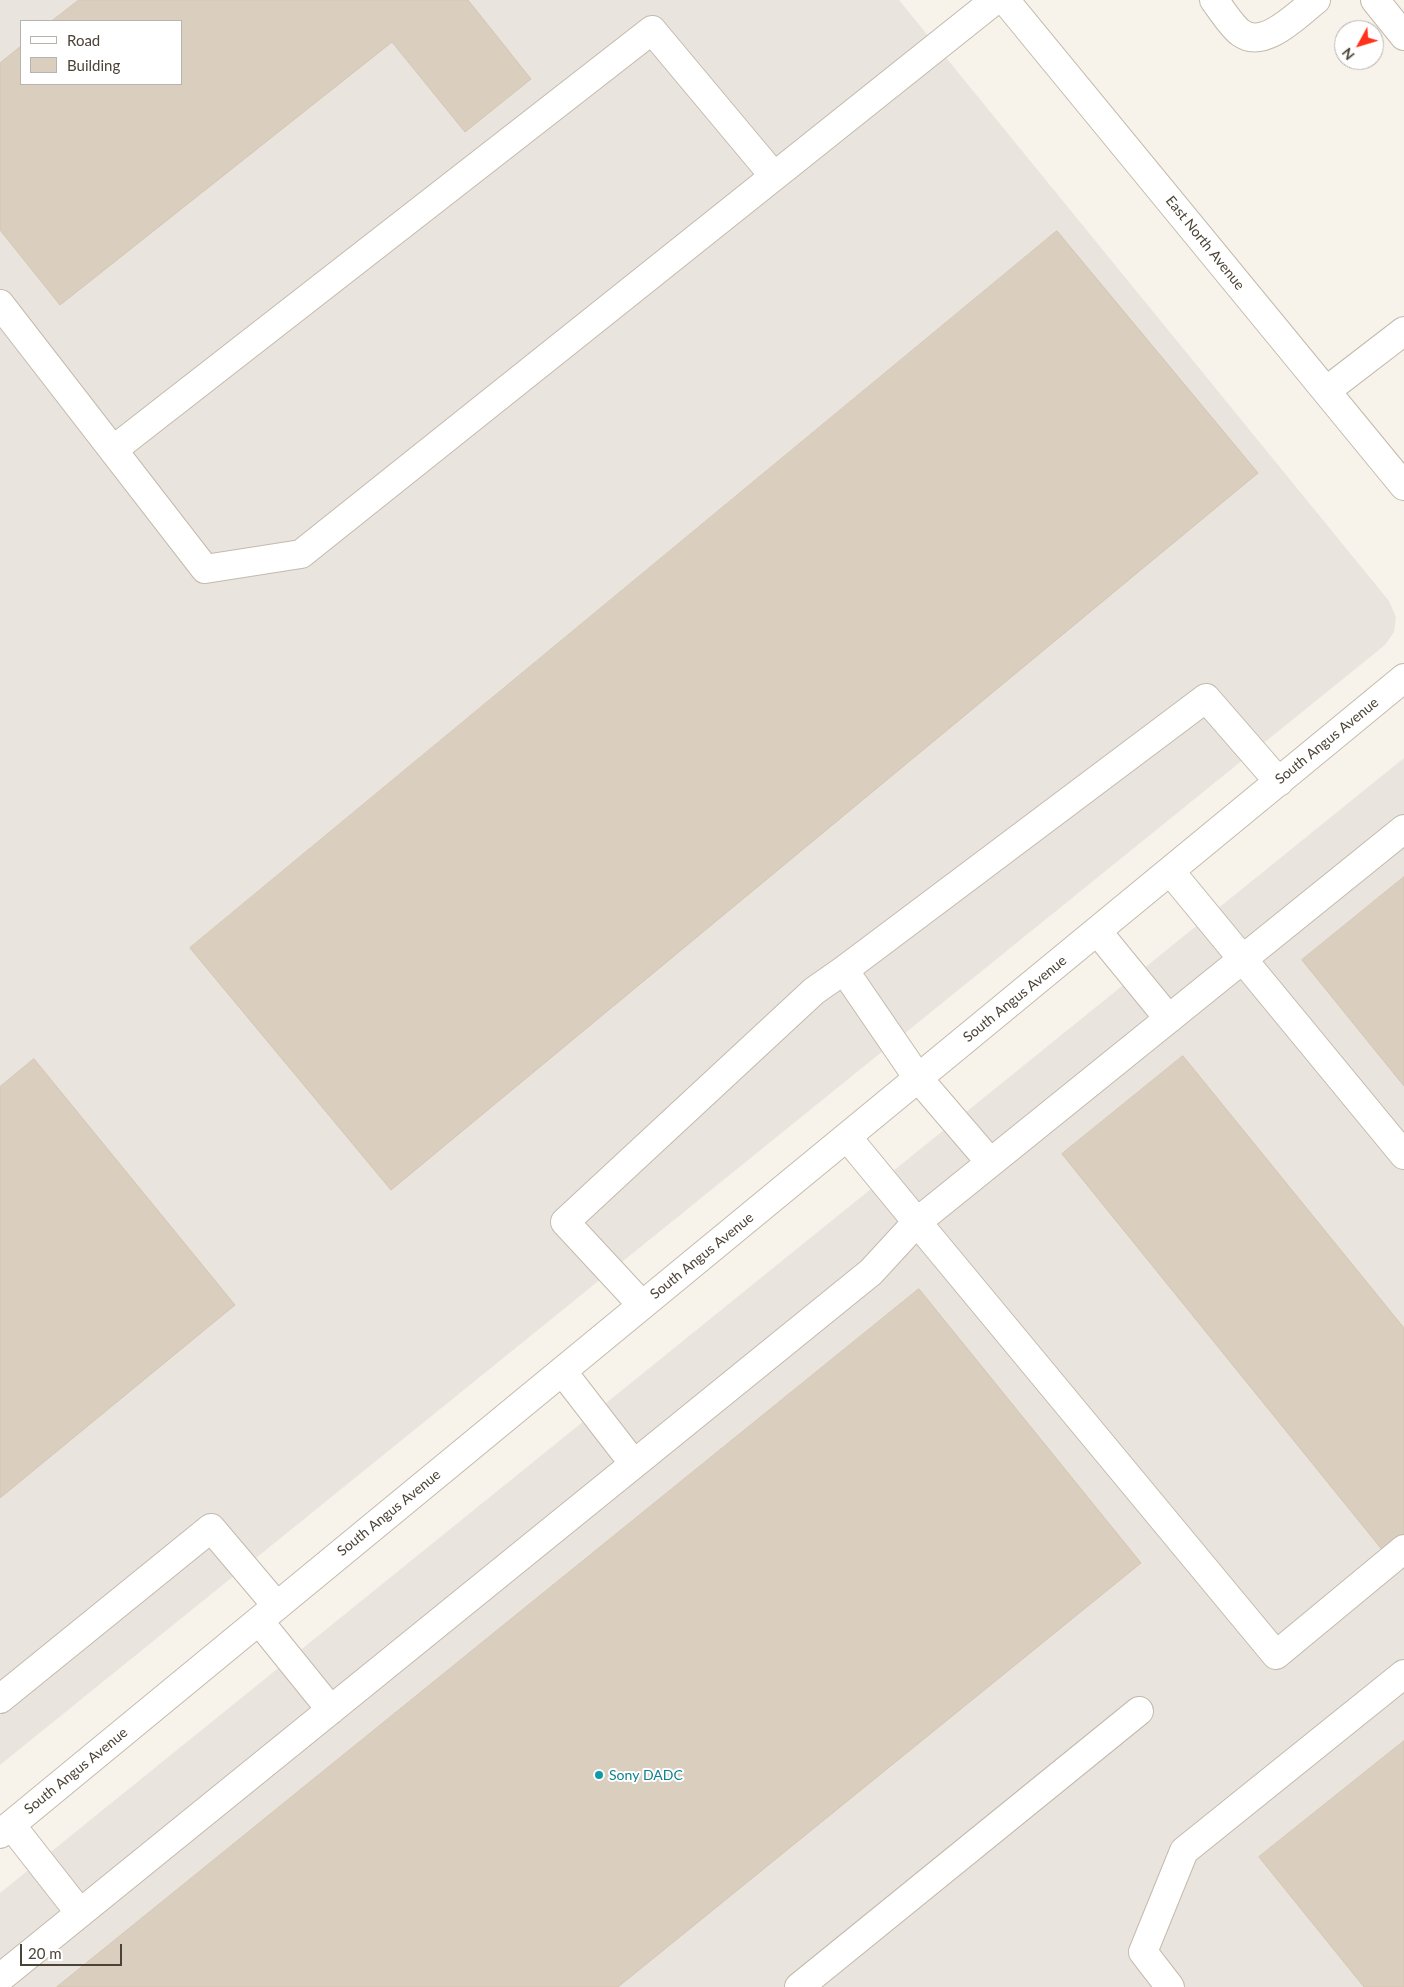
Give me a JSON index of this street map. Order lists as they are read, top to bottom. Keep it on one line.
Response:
{"streets":{"street":["East North Avenue","South Angus Avenue"]},"places":["Sony DADC"],"legend":["Road","Building"],"scale_bar":"20 m","north":"bottom left"}
